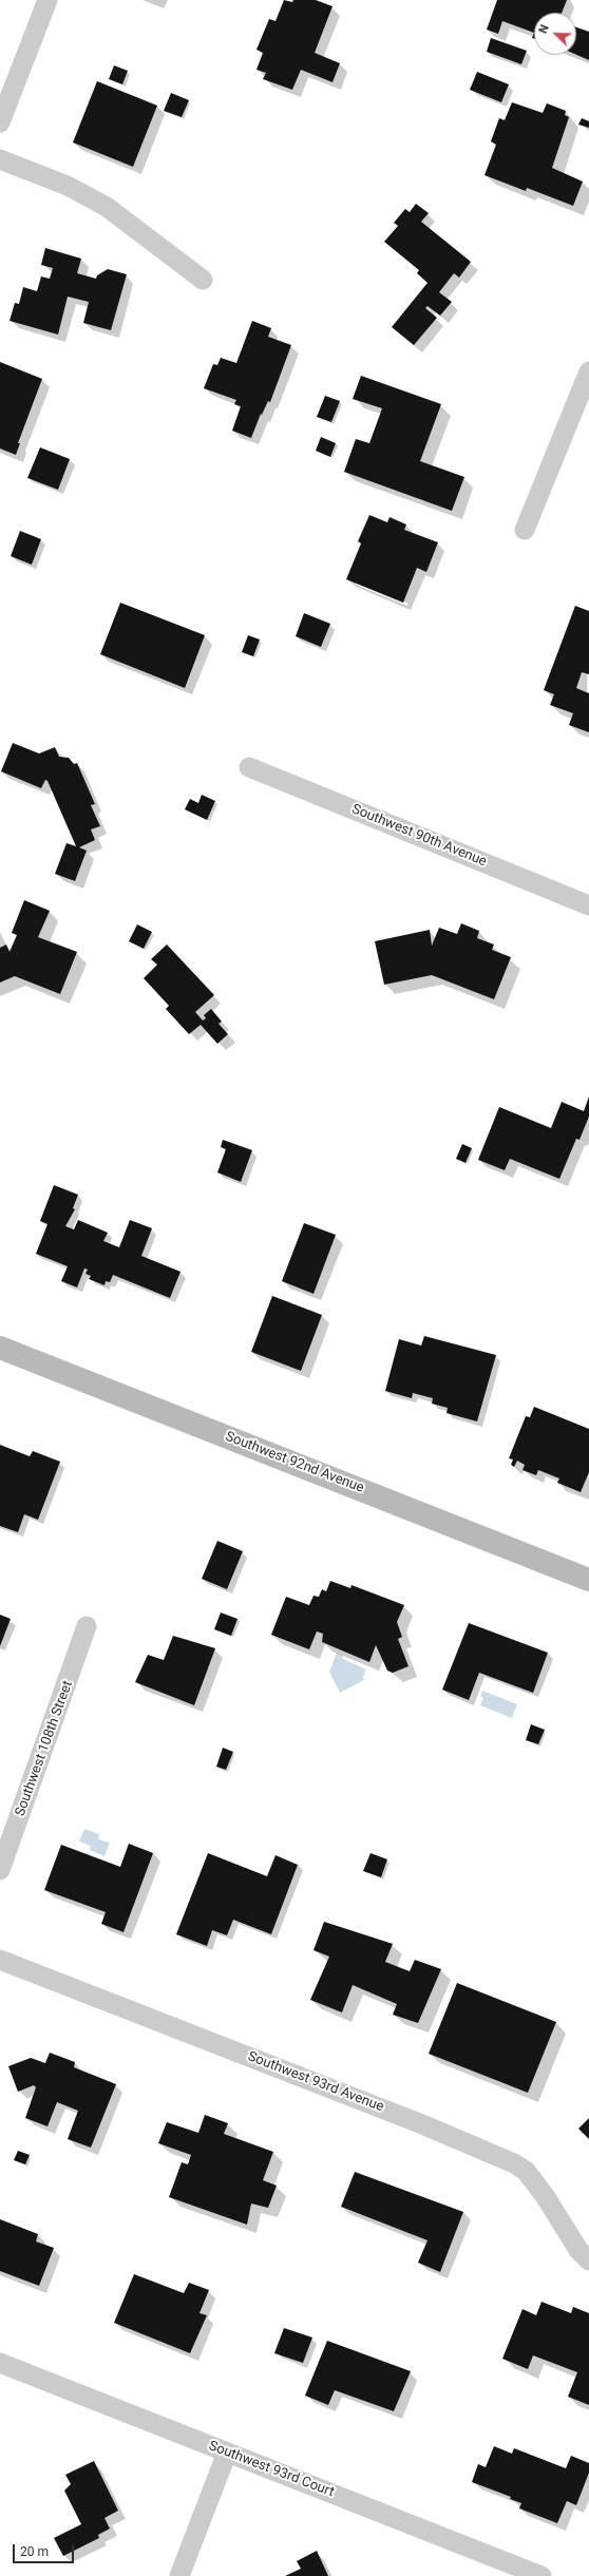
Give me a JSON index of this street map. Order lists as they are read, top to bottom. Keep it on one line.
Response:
{"streets":{"street":["Southwest 90th Avenue","Southwest 92nd Avenue","Southwest 108th Street","Southwest 93rd Avenue","Southwest 93rd Court"]},"scale_bar":"20 m","north":"top left"}
